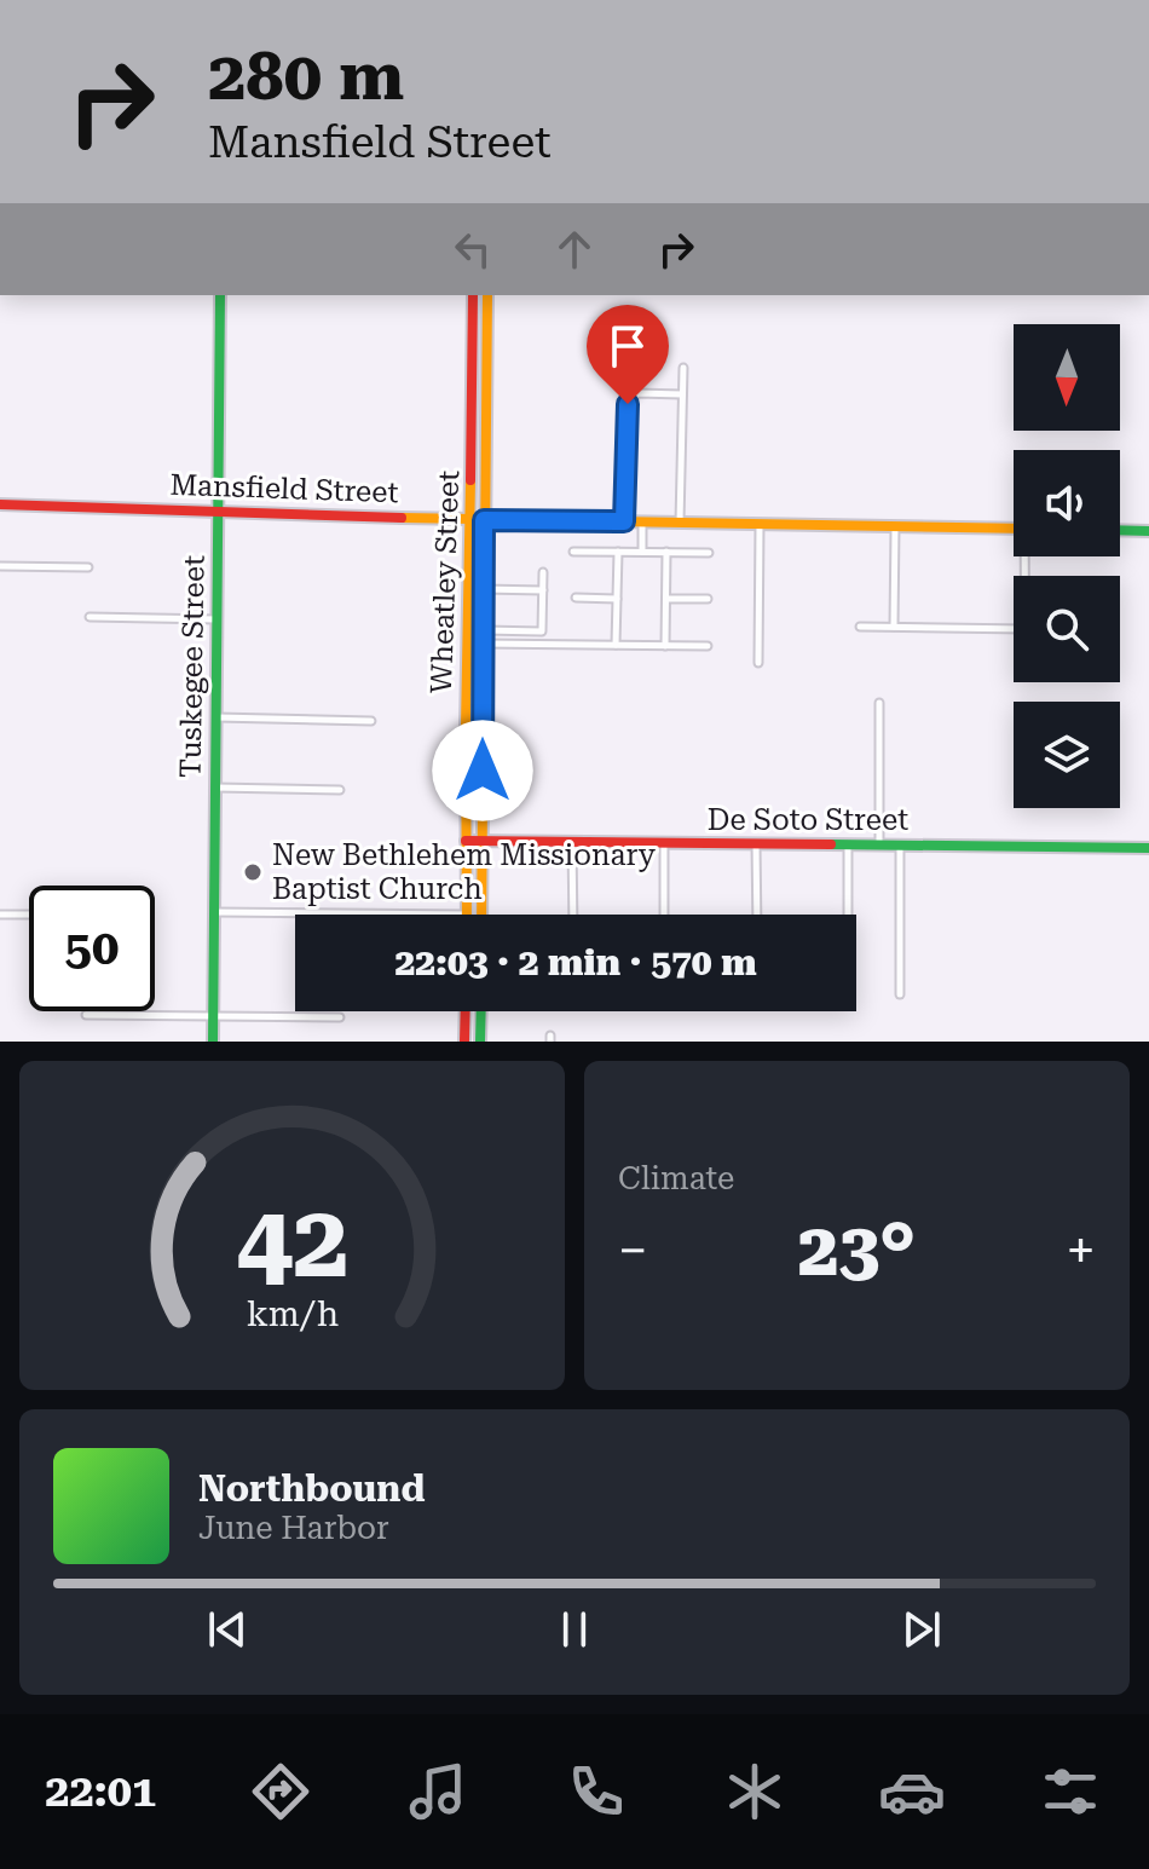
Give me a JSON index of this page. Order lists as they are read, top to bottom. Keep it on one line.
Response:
{"streets":{"street":["Mansfield Street","Wheatley Street","Tuskegee Street","De Soto Street"]},"crossings":[["Mansfield Street","Wheatley Street"],["Mansfield Street","Tuskegee Street"],["Wheatley Street","De Soto Street"]],"places":["New Bethlehem Missionary Baptist Church"],"north":"bottom","page":{"turn":["280 m","Mansfield Street"],"limit":"50","trip":"22:03 · 2 min · 570 m","tile":"Climate","heat":["−","23°","+"],"song":["Northbound","June Harbor"],"tabs":"22:01","gauge":["42","km/h"]}}
